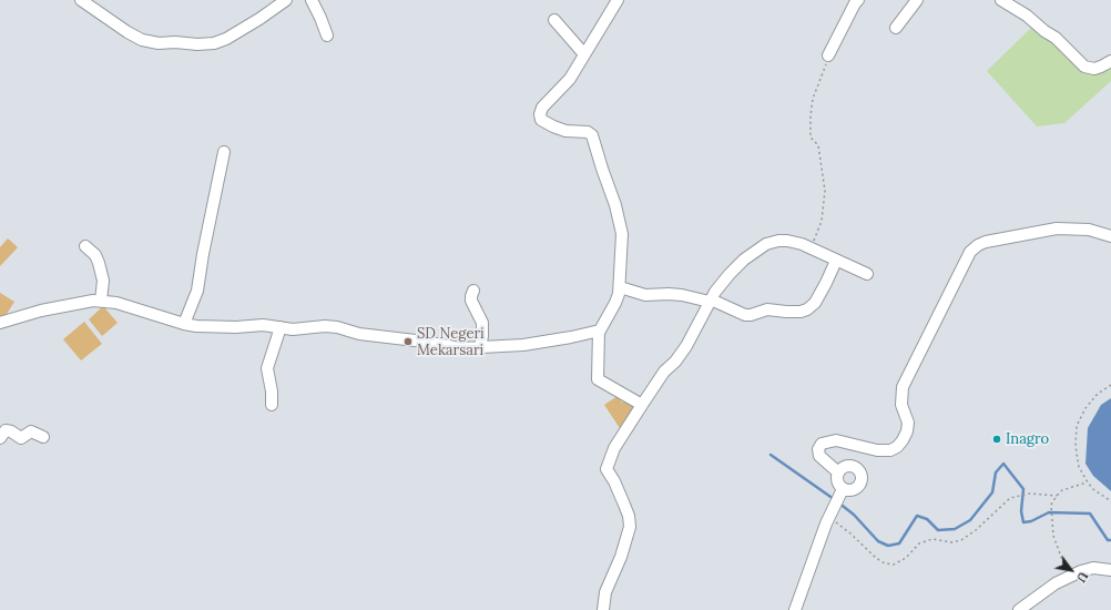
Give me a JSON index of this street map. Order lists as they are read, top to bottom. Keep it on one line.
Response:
{"places":["SD Negeri Mekarsari","Inagro"],"north":"bottom right"}
